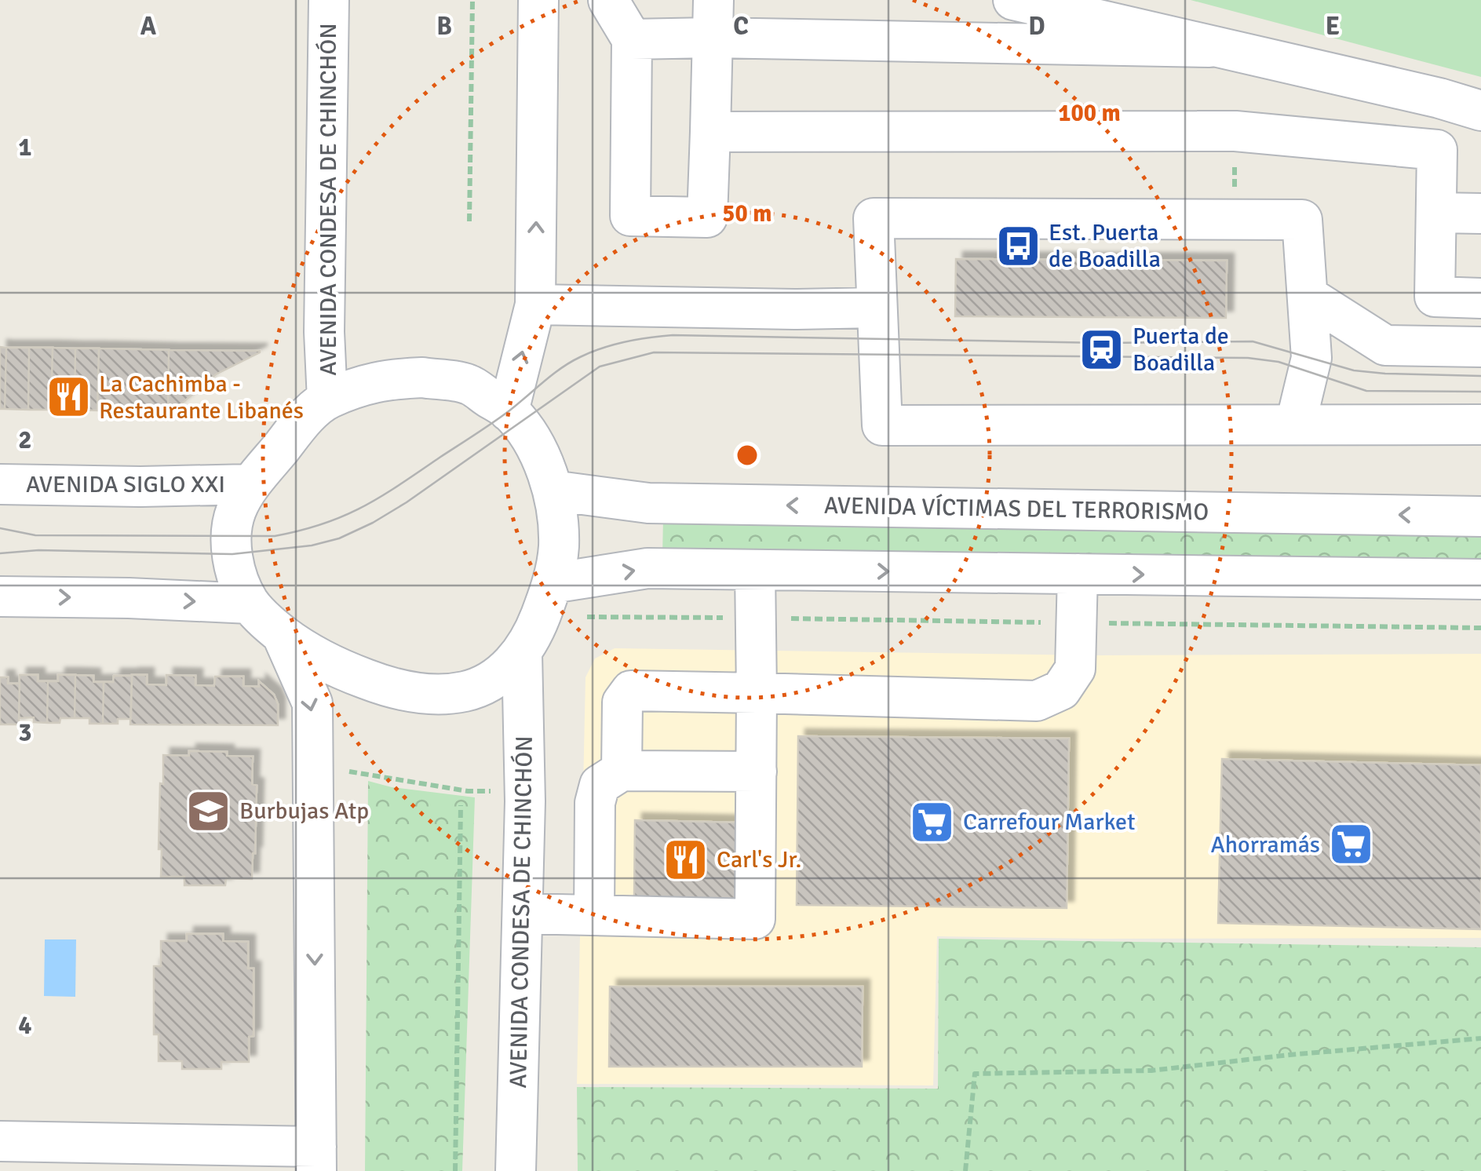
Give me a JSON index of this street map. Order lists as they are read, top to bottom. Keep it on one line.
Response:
{"streets":{"street":["AVENIDA CONDESA DE CHINCHÓN","AVENIDA SIGLO XXI","AVENIDA VÍCTIMAS DEL TERRORISMO"]},"places":{"bus stop":["Est. Puerta de Boadilla"],"station":["Puerta de Boadilla"],"restaurant":["La Cachimba - Restaurante Libanés","Carl's Jr."],"school or university":["Burbujas Atp"],"supermarket":["Carrefour Market","Ahorramás"]},"grid":{"columns":["A","B","C","D","E"],"rows":["1","2","3","4"]},"rings":["100 m","50 m"]}
